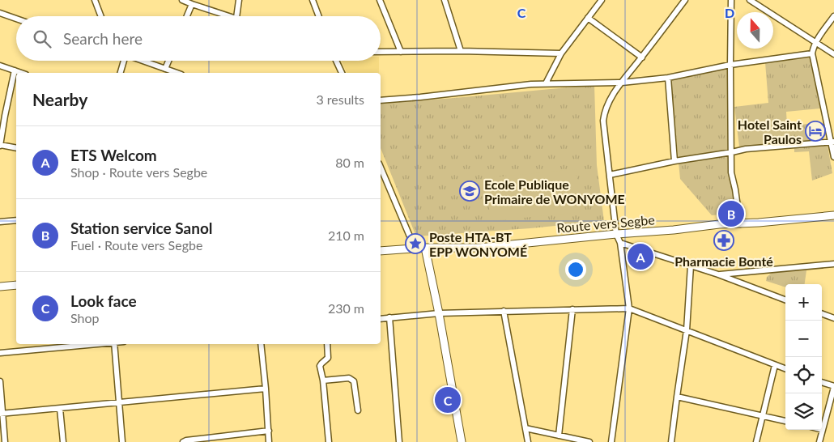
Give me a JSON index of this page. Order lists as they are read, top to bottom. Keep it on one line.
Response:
{"streets":{"main road":["Route vers Segbe"]},"places":{"hotel":["Hotel Saint Paulos"],"school or university":["Ecole Publique Primaire de WONYOME"],"pharmacy":["Pharmacie Bonté"],"place":["Poste HTA-BT EPP WONYOMÉ"]},"north":"top","page":{"search":"Search here","heading":["Nearby","3 results"],"list":[{"mark":"A","name":"ETS Welcom","note":"Shop · Route vers Segbe","value":"80 m"},{"mark":"B","name":"Station service Sanol","note":"Fuel · Route vers Segbe","value":"210 m"},{"mark":"C","name":"Look face","note":"Shop","value":"230 m"}],"pins":["B","A","C"],"map_buttons":["+","−"]},"grid":{"columns":["C","D"]}}
